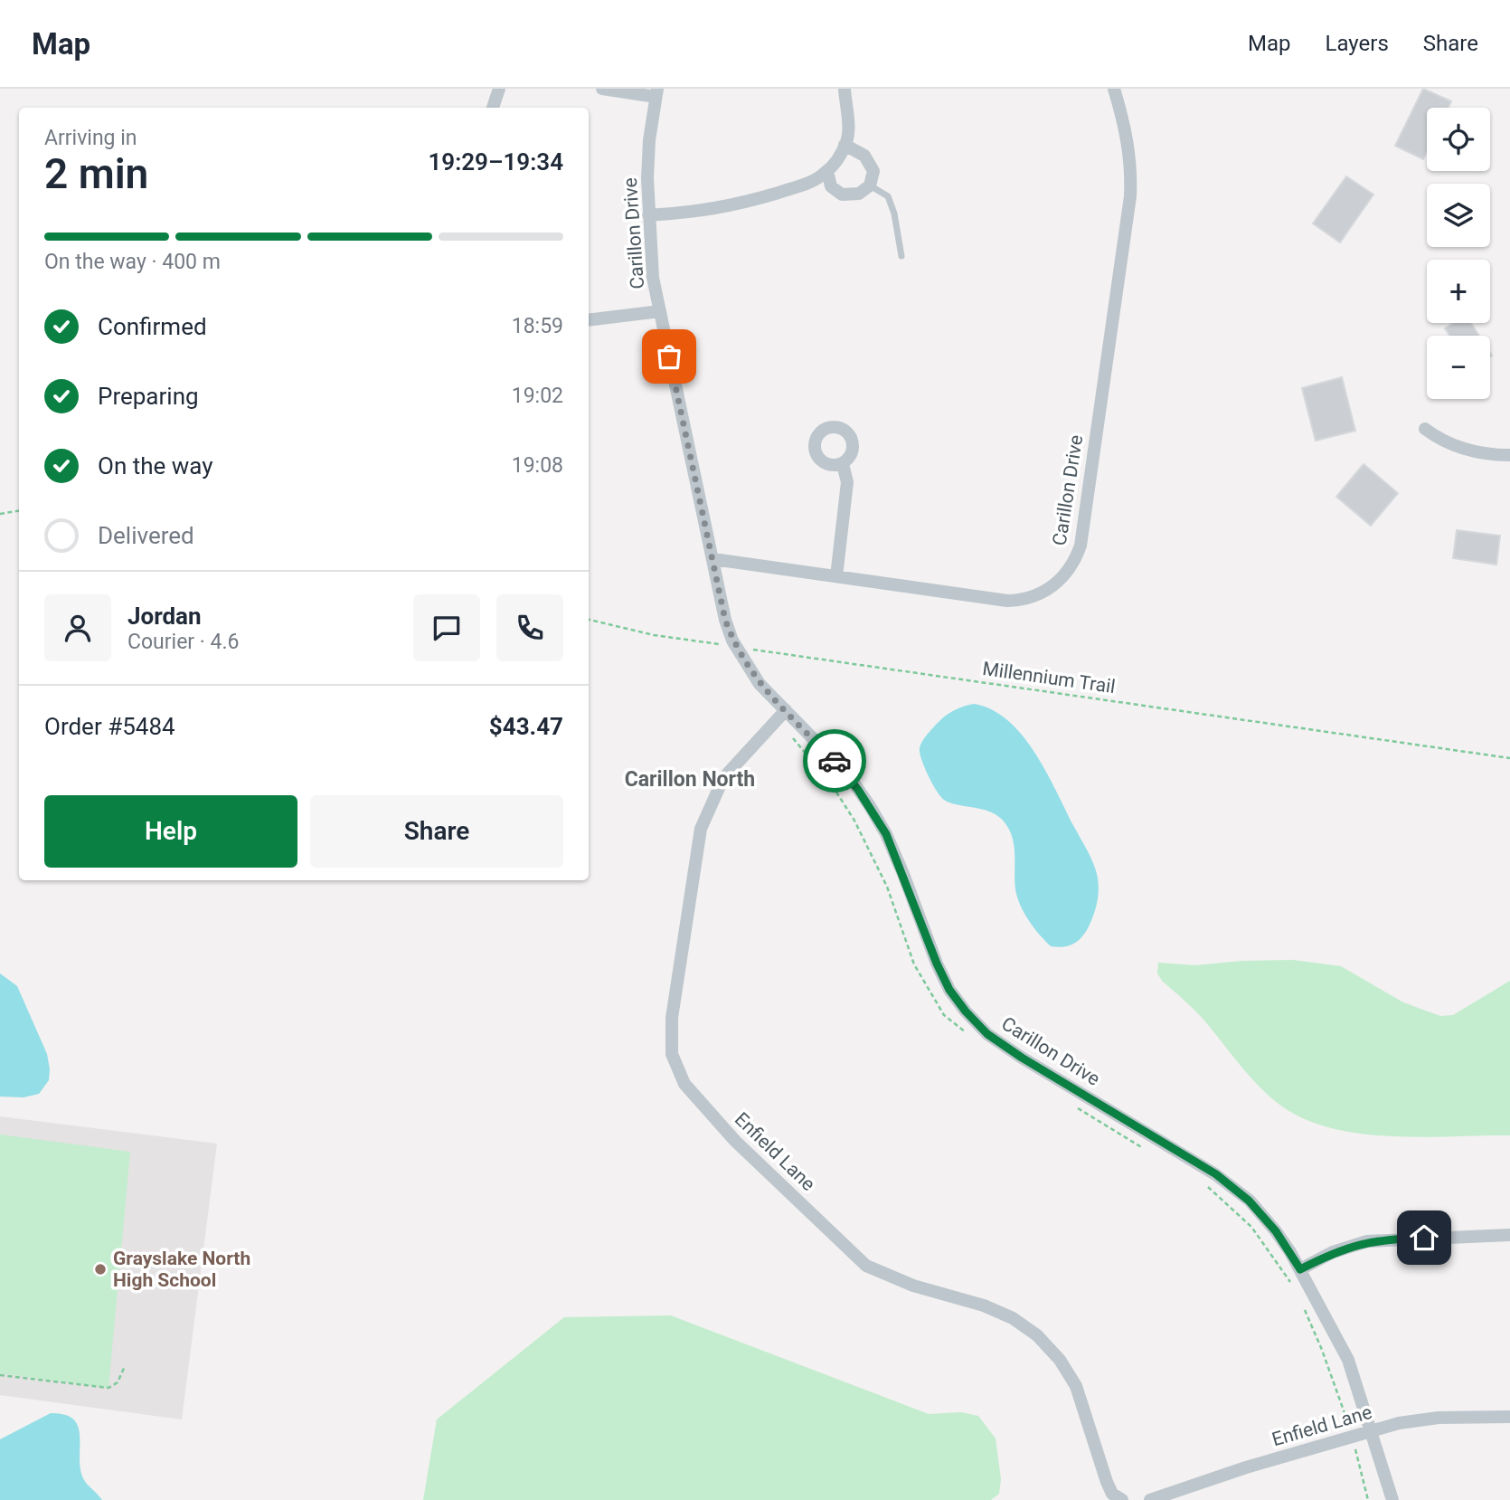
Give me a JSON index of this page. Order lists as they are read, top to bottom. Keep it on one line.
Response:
{"streets":{"street":["Carillon Drive","Enfield Lane"],"path":["Millennium Trail"]},"crossings":[["Carillon Drive","Millennium Trail"],["Carillon Drive","Enfield Lane"]],"districts":["Carillon North"],"places":["Grayslake North High School"],"page":{"header":"Map","nav":["Map","Layers","Share"],"map_buttons":["+","−"],"heading":["2 min","Arriving in","19:29–19:34"],"panel":["Jordan","Courier · 4.6","Order #5484","$43.47"],"bar":"On the way · 400 m","list":[["Confirmed","18:59"],["Preparing","19:02"],["On the way","19:08"],"Delivered"],"buttons":["Help","Share"]}}
